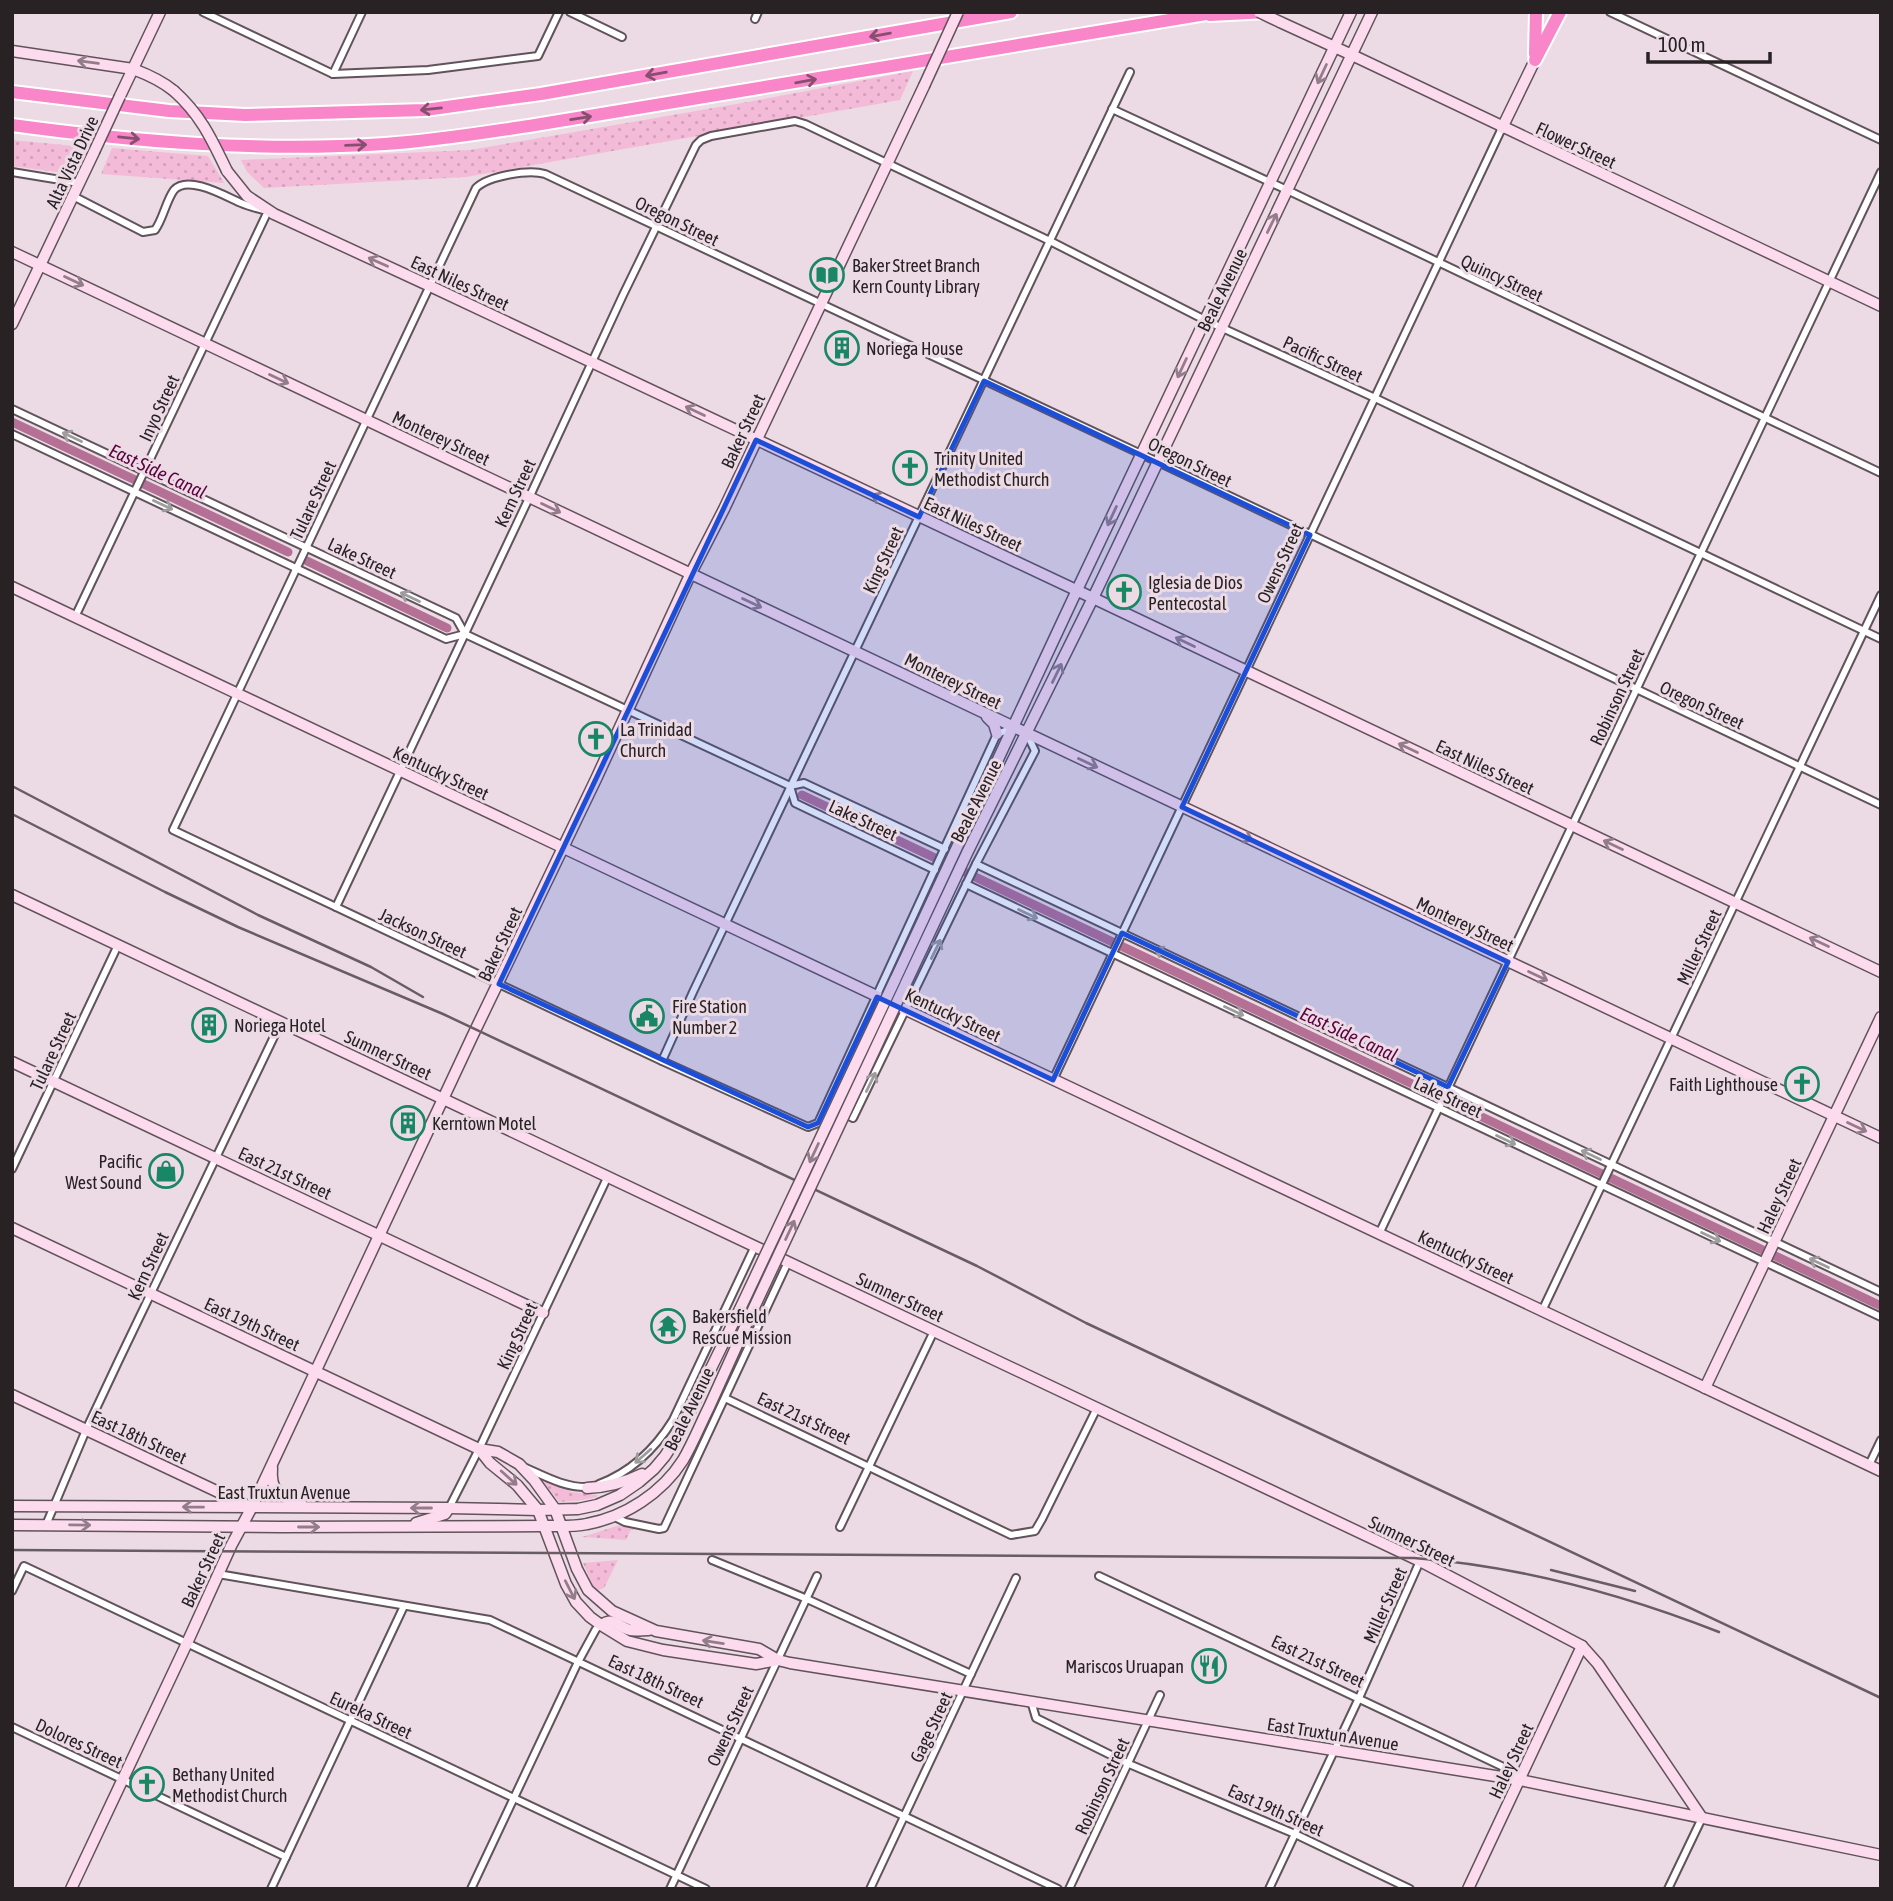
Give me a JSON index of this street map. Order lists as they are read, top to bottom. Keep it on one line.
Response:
{"streets":{"main road":["Flower Street","Alta Vista Drive","East Niles Street","Beale Avenue","Baker Street","Monterey Street","Owens Street","Kentucky Street","Sumner Street","East 21st Street","Haley Street","East 19th Street","East 18th Street","East Truxtun Avenue"],"street":["Oregon Street","Quincy Street","Pacific Street","Inyo Street","Kern Street","Tulare Street","Lake Street","King Street","Robinson Street","Jackson Street","Miller Street","Eureka Street","Gage Street","Dolores Street"]},"crossings":[["Flower Street","Beale Avenue"],["Flower Street","Owens Street"],["Flower Street","Robinson Street"],["Alta Vista Drive","East Niles Street"],["Alta Vista Drive","Monterey Street"],["Oregon Street","Beale Avenue"],["Oregon Street","Baker Street"],["Oregon Street","Kern Street"],["Oregon Street","Tulare Street"],["Oregon Street","King Street"],["Oregon Street","Owens Street"],["Oregon Street","Robinson Street"],["Oregon Street","Miller Street"],["Quincy Street","Beale Avenue"],["Quincy Street","King Street"],["Quincy Street","Owens Street"],["Quincy Street","Robinson Street"],["East Niles Street","Beale Avenue"],["East Niles Street","Inyo Street"],["East Niles Street","Baker Street"],["East Niles Street","Kern Street"],["East Niles Street","Tulare Street"],["East Niles Street","King Street"],["East Niles Street","Owens Street"],["East Niles Street","Robinson Street"],["East Niles Street","Miller Street"],["Beale Avenue","Pacific Street"],["Beale Avenue","Monterey Street"],["Beale Avenue","Sumner Street"],["Beale Avenue","East 19th Street"],["Beale Avenue","East Truxtun Avenue"],["Pacific Street","Baker Street"],["Pacific Street","Kern Street"],["Pacific Street","King Street"],["Pacific Street","Owens Street"],["Pacific Street","Robinson Street"],["Pacific Street","Miller Street"],["Inyo Street","Monterey Street"],["Inyo Street","Lake Street"],["Inyo Street","Kentucky Street"],["Baker Street","Monterey Street"],["Baker Street","Lake Street"],["Baker Street","Kentucky Street"],["Baker Street","Jackson Street"],["Baker Street","Sumner Street"],["Baker Street","East 21st Street"],["Baker Street","East 19th Street"],["Baker Street","East 18th Street"],["Baker Street","East Truxtun Avenue"],["Baker Street","Eureka Street"],["Baker Street","Dolores Street"],["Monterey Street","Kern Street"],["Monterey Street","Tulare Street"],["Monterey Street","King Street"],["Monterey Street","Owens Street"],["Monterey Street","Robinson Street"],["Monterey Street","Miller Street"],["Monterey Street","Haley Street"],["Kern Street","Lake Street"],["Kern Street","Kentucky Street"],["Kern Street","Jackson Street"],["Kern Street","Sumner Street"],["Kern Street","East 21st Street"],["Kern Street","East 19th Street"],["Kern Street","East 18th Street"],["Kern Street","East Truxtun Avenue"],["Tulare Street","Lake Street"],["Tulare Street","Kentucky Street"],["Tulare Street","Jackson Street"],["Tulare Street","Sumner Street"],["Tulare Street","East 21st Street"],["Lake Street","King Street"],["Lake Street","Owens Street"],["Lake Street","Robinson Street"],["Lake Street","Miller Street"],["Lake Street","Haley Street"],["King Street","Kentucky Street"],["King Street","Jackson Street"],["King Street","Sumner Street"],["King Street","East 21st Street"],["King Street","East 19th Street"],["King Street","East Truxtun Avenue"],["Owens Street","Kentucky Street"],["Owens Street","East 18th Street"],["Owens Street","East Truxtun Avenue"],["Owens Street","Eureka Street"],["Robinson Street","Kentucky Street"],["Robinson Street","East 19th Street"],["Robinson Street","East Truxtun Avenue"],["Kentucky Street","Miller Street"],["Kentucky Street","Haley Street"],["Miller Street","Sumner Street"],["Miller Street","East 21st Street"],["Miller Street","East 19th Street"],["Miller Street","East Truxtun Avenue"],["Sumner Street","East 21st Street"],["Sumner Street","Haley Street"],["Sumner Street","East Truxtun Avenue"],["East 21st Street","Haley Street"],["East 21st Street","East Truxtun Avenue"],["Haley Street","East Truxtun Avenue"],["East 19th Street","East Truxtun Avenue"],["East 18th Street","East Truxtun Avenue"],["East 18th Street","Gage Street"],["East Truxtun Avenue","Gage Street"]],"one_way":["East Niles Street","Monterey Street"],"water":["East Side Canal"],"places":{"library":["Baker Street Branch Kern County Library"],"building":["Noriega House","Noriega Hotel","Kerntown Motel"],"church":["Trinity United Methodist Church","Iglesia de Dios Pentecostal","La Trinidad Church","Faith Lighthouse","Bethany United Methodist Church"],"public building":["Fire Station Number 2"],"shop":["Pacific West Sound"],"temple":["Bakersfield Rescue Mission"],"restaurant":["Mariscos Uruapan"]},"scale_bar":"100 m"}
